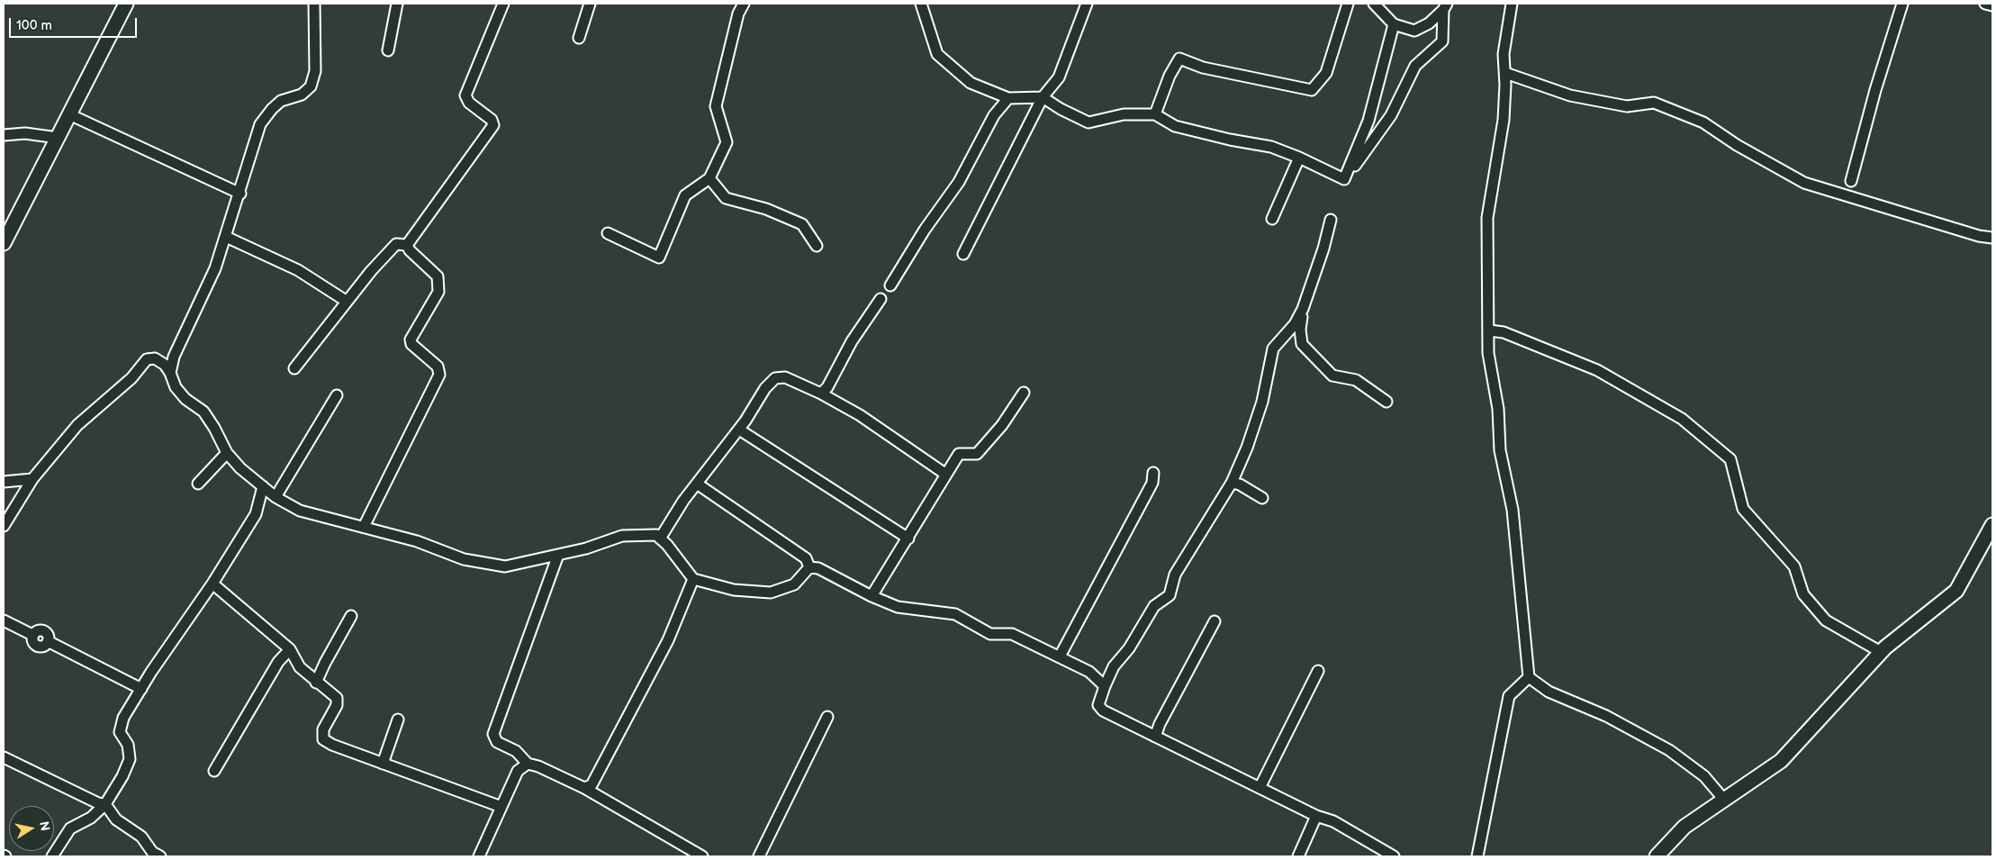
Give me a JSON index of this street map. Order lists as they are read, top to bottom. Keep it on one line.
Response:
{"scale_bar":"100 m","north":"right"}
